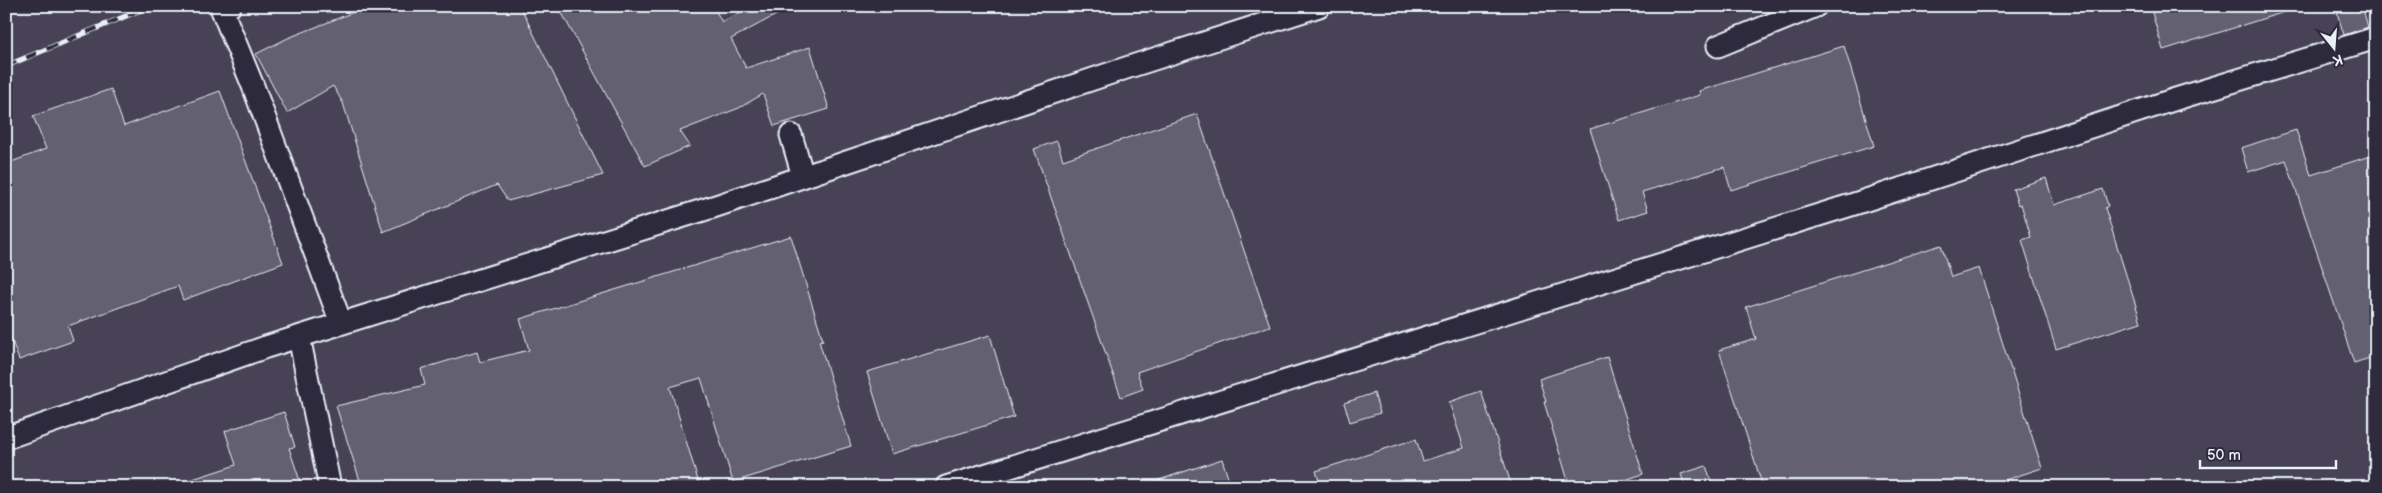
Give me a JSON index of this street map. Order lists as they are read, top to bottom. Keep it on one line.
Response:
{"scale_bar":"50 m","north":"bottom"}
